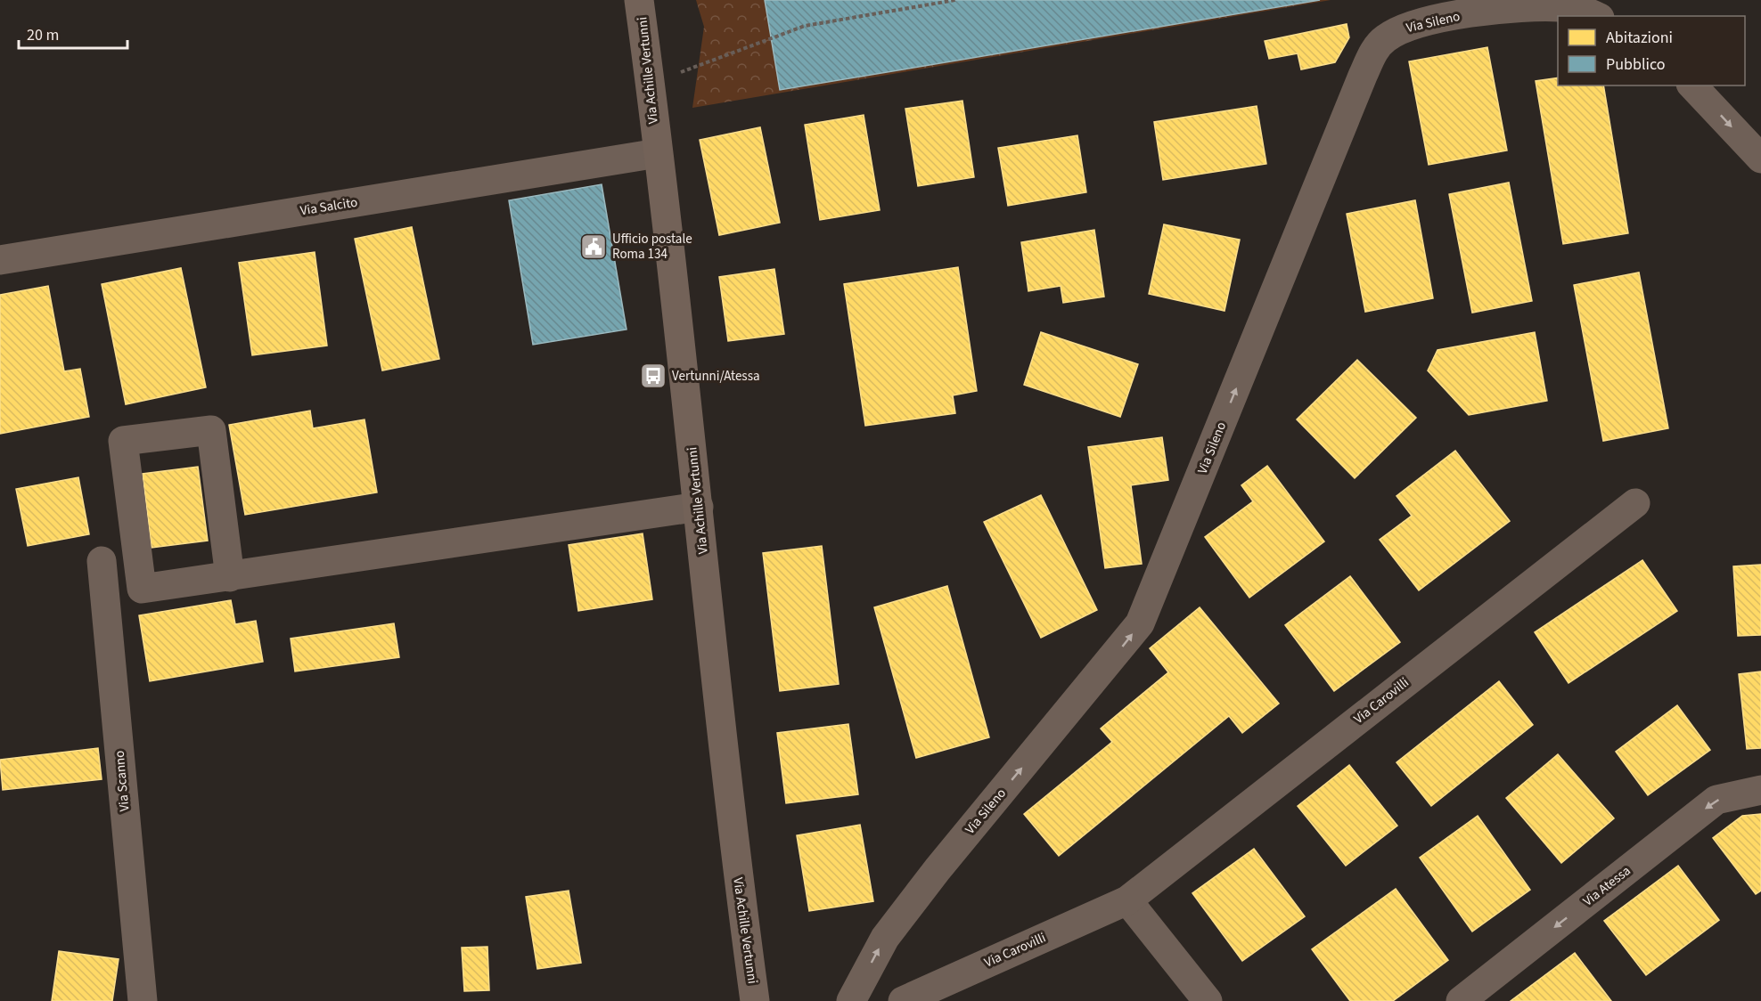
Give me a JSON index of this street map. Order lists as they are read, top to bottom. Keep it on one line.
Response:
{"streets":{"street":["Via Sileno","Via Achille Vertunni","Via Salcito","Via Carovilli","Via Scanno","Via Atessa"]},"crossings":[["Via Achille Vertunni","Via Salcito"]],"one_way":["Via Sileno","Via Atessa"],"places":{"public building":["Ufficio postale Roma 134"],"bus stop":["Vertunni/Atessa"]},"legend":["Abitazioni","Pubblico"],"scale_bar":"20 m"}
